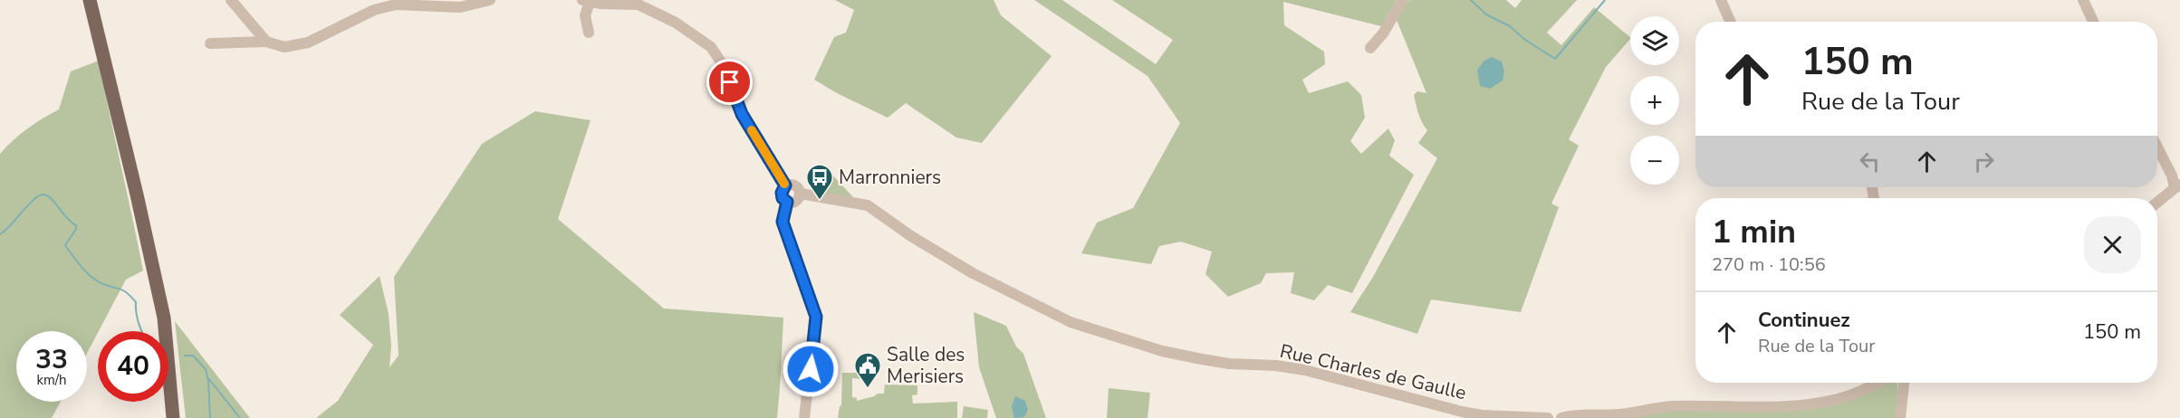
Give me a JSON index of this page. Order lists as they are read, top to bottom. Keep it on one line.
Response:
{"streets":{"street":["Rue Charles de Gaulle"]},"places":{"bus stop":["Marronniers"],"public building":["Salle des Merisiers"]},"page":{"map_buttons":["+","−"],"turn":["150 m","Rue de la Tour"],"heading":["1 min","270 m · 10:56"],"list":[{"name":"Continuez","note":"Rue de la Tour","value":"150 m"}],"speed":"33 km/h","limit":"40"}}
